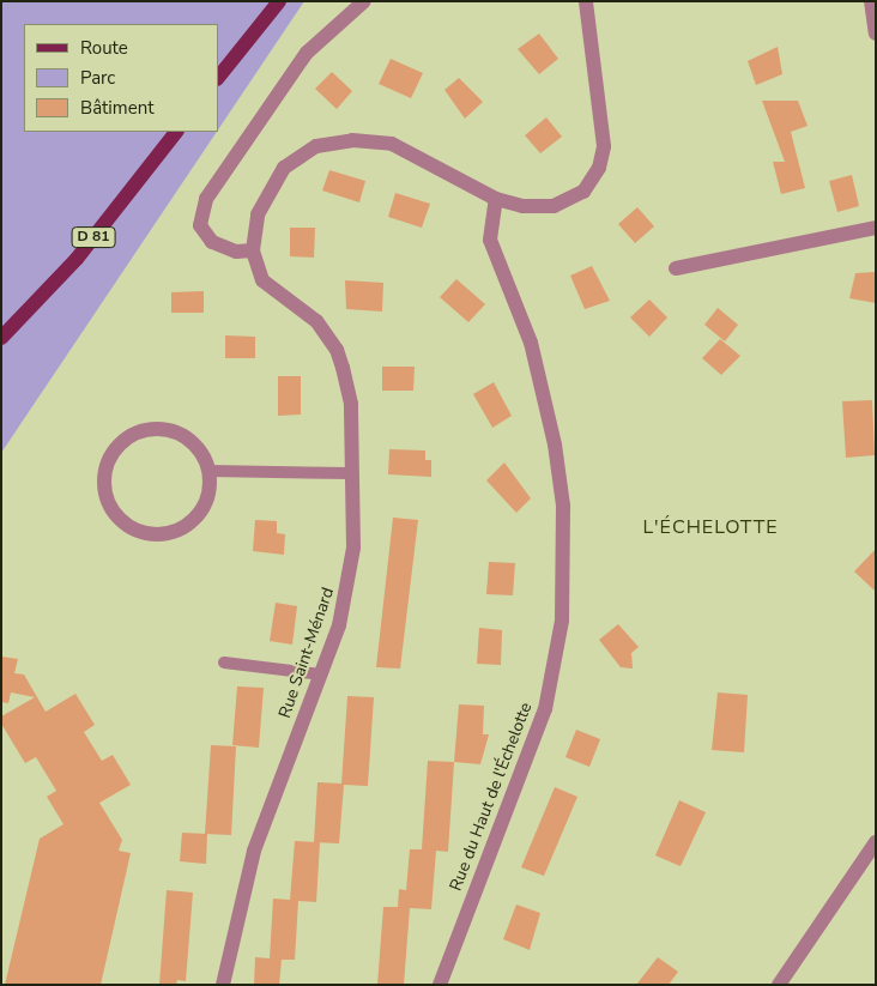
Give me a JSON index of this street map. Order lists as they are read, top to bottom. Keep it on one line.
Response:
{"streets":{"main road":["D 81"],"street":["Rue Saint-Ménard","Rue du Haut de l'Échelotte"]},"crossings":[["Rue Saint-Ménard","Rue du Haut de l'Échelotte"]],"districts":["L'ÉCHELOTTE"],"legend":["Route","Parc","Bâtiment"]}
